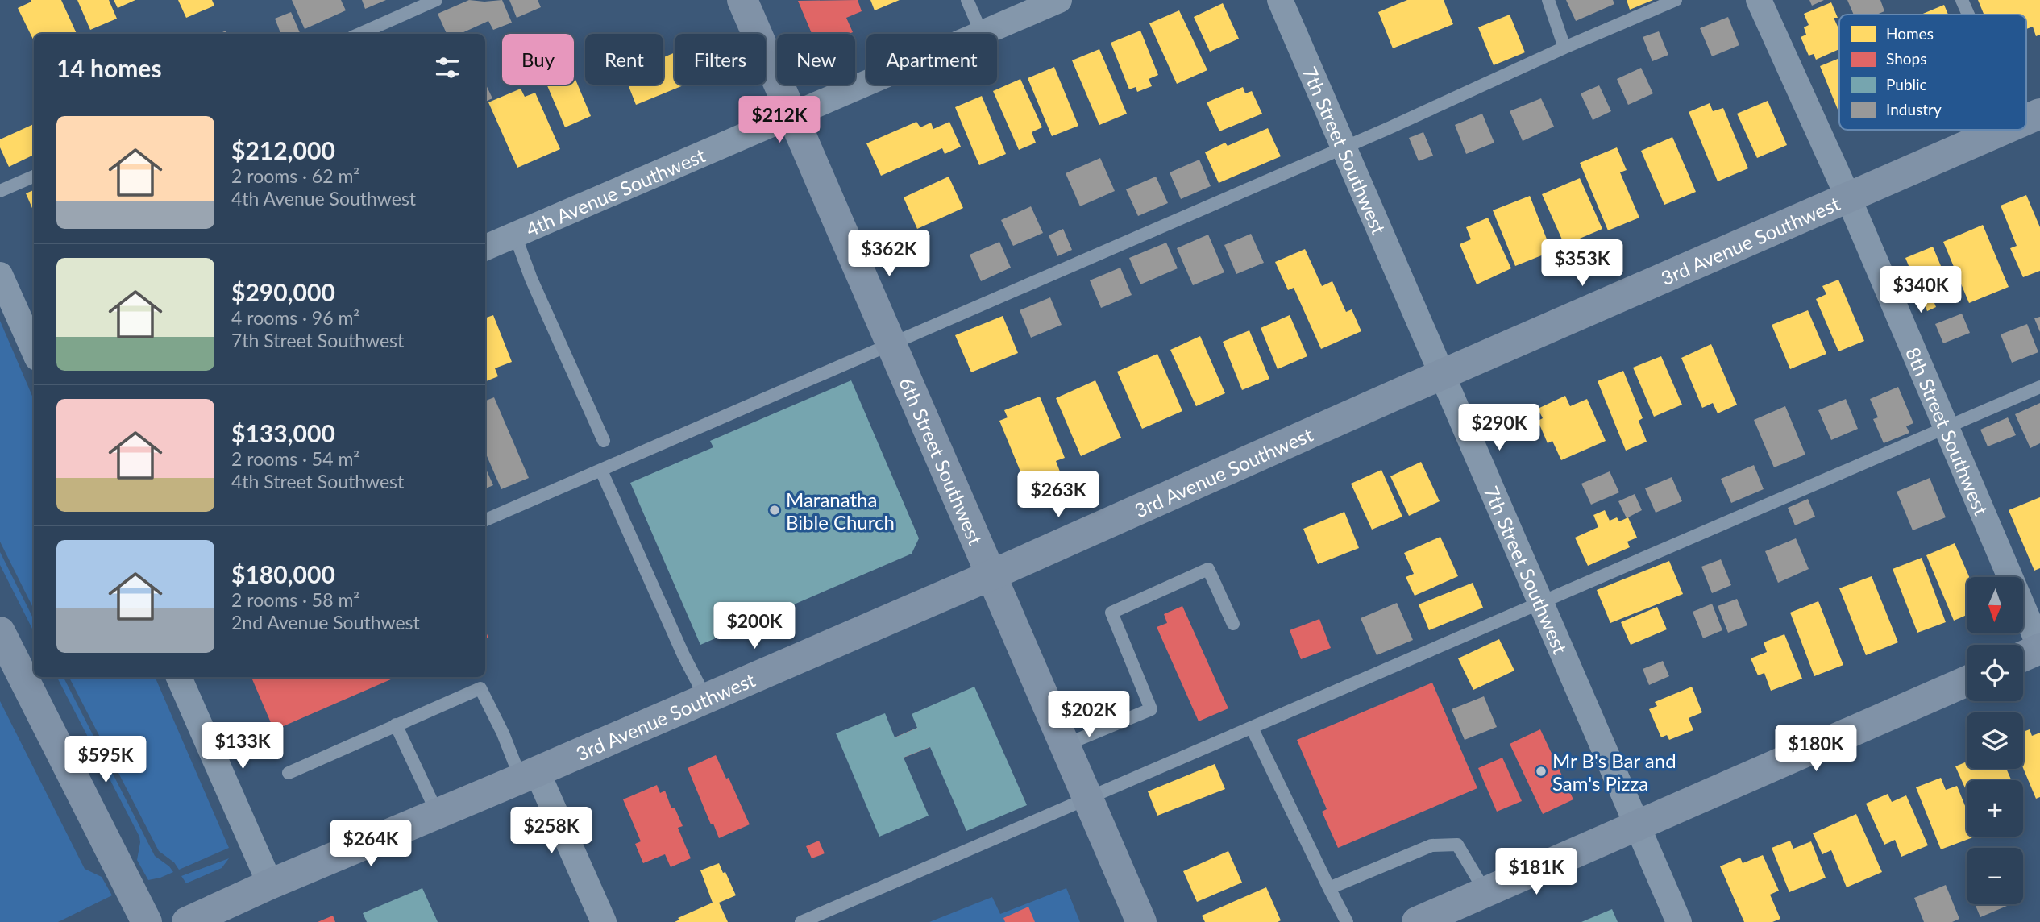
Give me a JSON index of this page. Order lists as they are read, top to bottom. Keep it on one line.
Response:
{"streets":{"main road":["3rd Avenue Southwest","6th Street Southwest"],"street":["7th Street Southwest","4th Avenue Southwest","8th Street Southwest"]},"crossings":[["7th Street Southwest","3rd Avenue Southwest"],["4th Avenue Southwest","6th Street Southwest"],["3rd Avenue Southwest","8th Street Southwest"],["3rd Avenue Southwest","6th Street Southwest"]],"places":["Maranatha Bible Church","Mr B's Bar and Sam's Pizza"],"legend":["Homes","Shops","Public","Industry"],"north":"bottom","page":{"chip":["Buy","Rent","Filters","New","Apartment"],"heading":"14 homes","price":["$212K","$362K","$353K","$340K","$290K","$263K","$200K","$202K","$133K","$180K","$595K","$258K","$264K","$181K"],"list":[{"name":"$212,000","note":"2 rooms · 62 m² · 4th Avenue Southwest"},{"name":"$290,000","note":"4 rooms · 96 m² · 7th Street Southwest"},{"name":"$133,000","note":"2 rooms · 54 m² · 4th Street Southwest"},{"name":"$180,000","note":"2 rooms · 58 m² · 2nd Avenue Southwest"}],"map_buttons":["+","−"]}}
